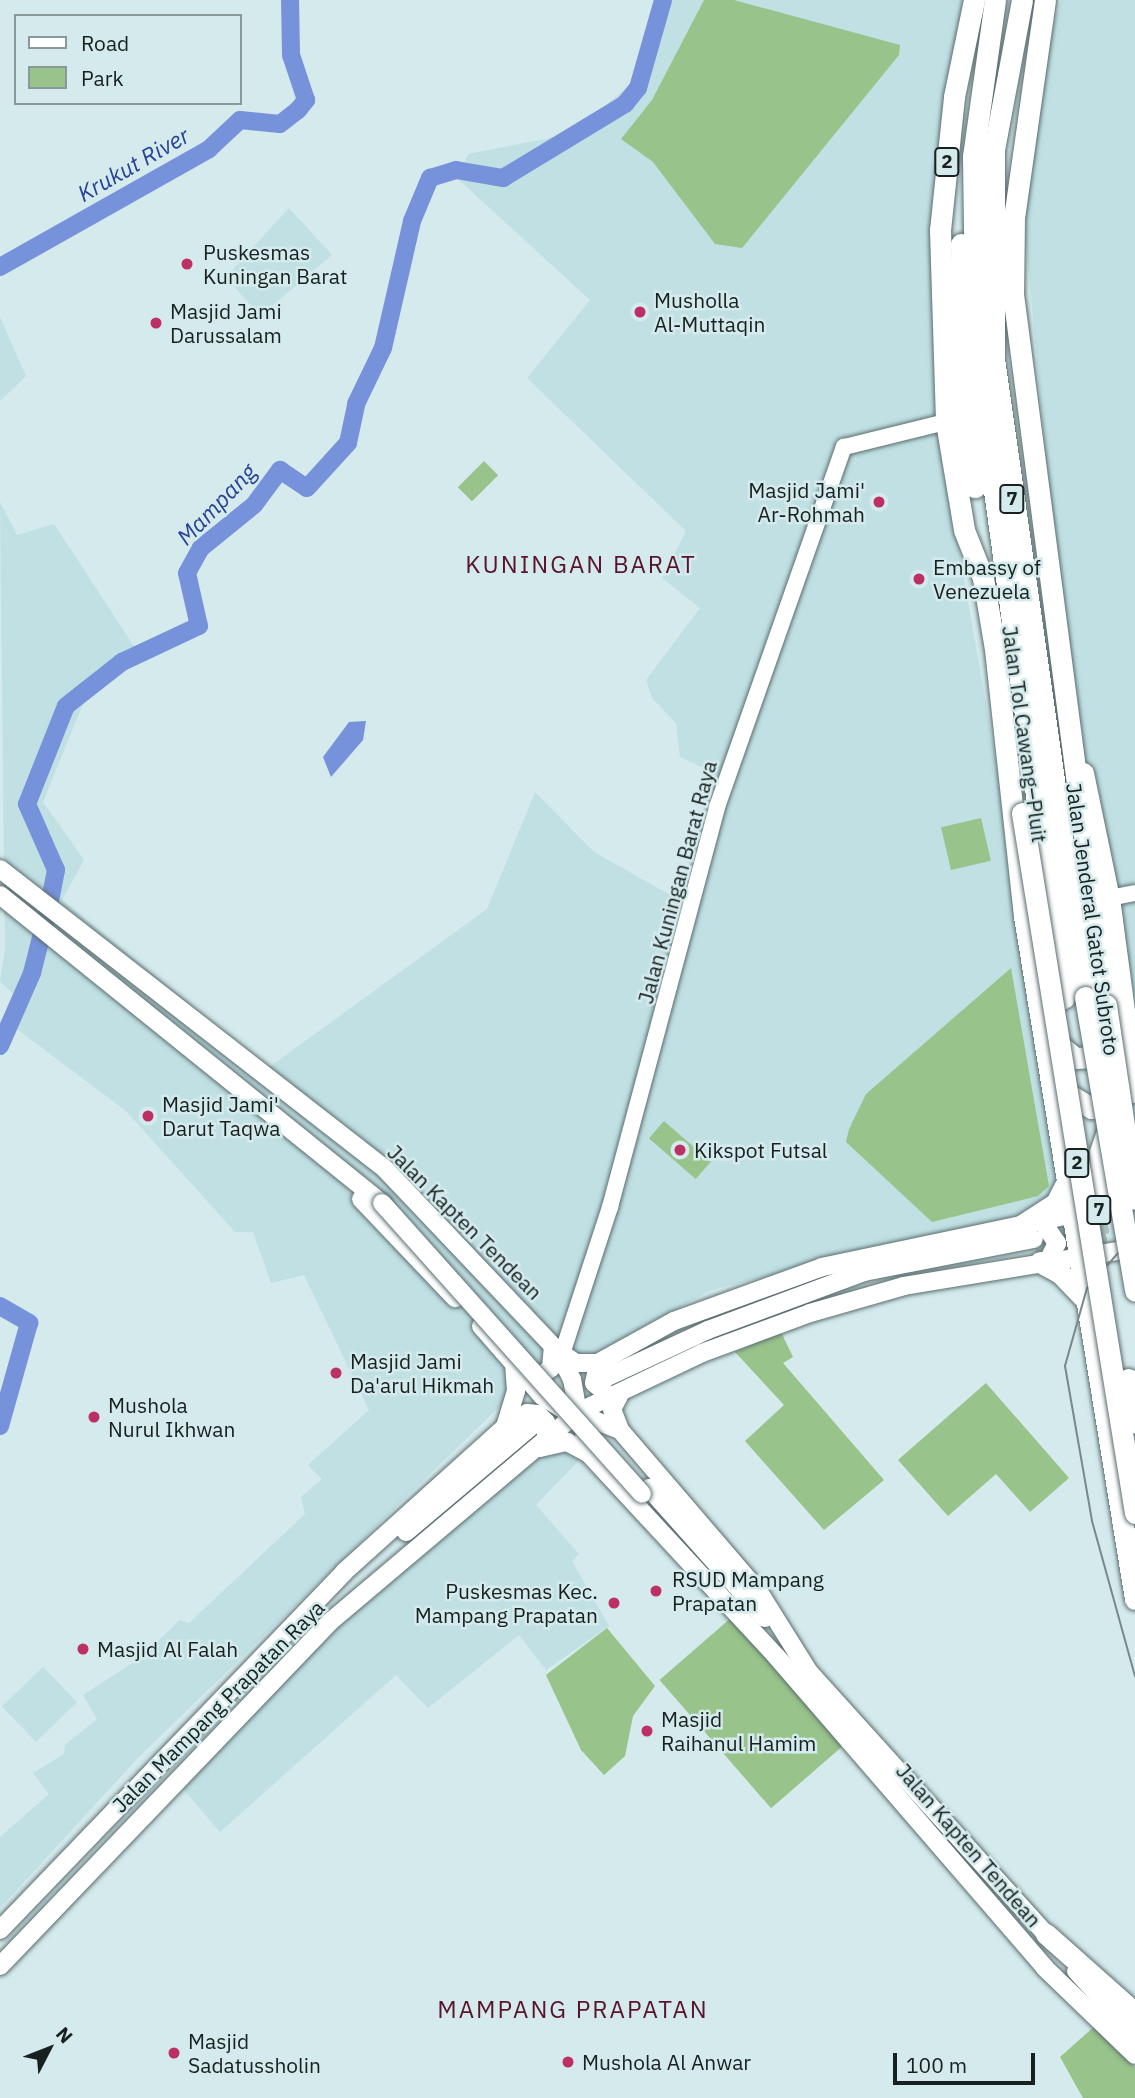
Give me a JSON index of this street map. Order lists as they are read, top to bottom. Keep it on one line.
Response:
{"streets":{"highway":["2","7","Jalan Tol Cawang–Pluit","Jalan Jenderal Gatot Subroto"],"main road":["Jalan Kapten Tendean","Jalan Mampang Prapatan Raya"],"street":["Jalan Kuningan Barat Raya"]},"crossings":[["2","Jalan Kuningan Barat Raya"],["Jalan Kuningan Barat Raya","Jalan Kapten Tendean"],["Jalan Kapten Tendean","Jalan Mampang Prapatan Raya"]],"districts":["KUNINGAN BARAT","MAMPANG PRAPATAN"],"water":["Krukut River","Mampang"],"places":["Puskesmas Kuningan Barat","Musholla Al-Muttaqin","Masjid Jami Darussalam","Masjid Jami' Ar-Rohmah","Embassy of Venezuela","Masjid Jami' Darut Taqwa","Kikspot Futsal","Masjid Jami Da'arul Hikmah","Mushola Nurul Ikhwan","RSUD Mampang Prapatan","Puskesmas Kec. Mampang Prapatan","Masjid Al Falah","Masjid Raihanul Hamim","Masjid Sadatussholin","Mushola Al Anwar"],"legend":["Road","Park"],"scale_bar":"100 m","north":"top right"}
